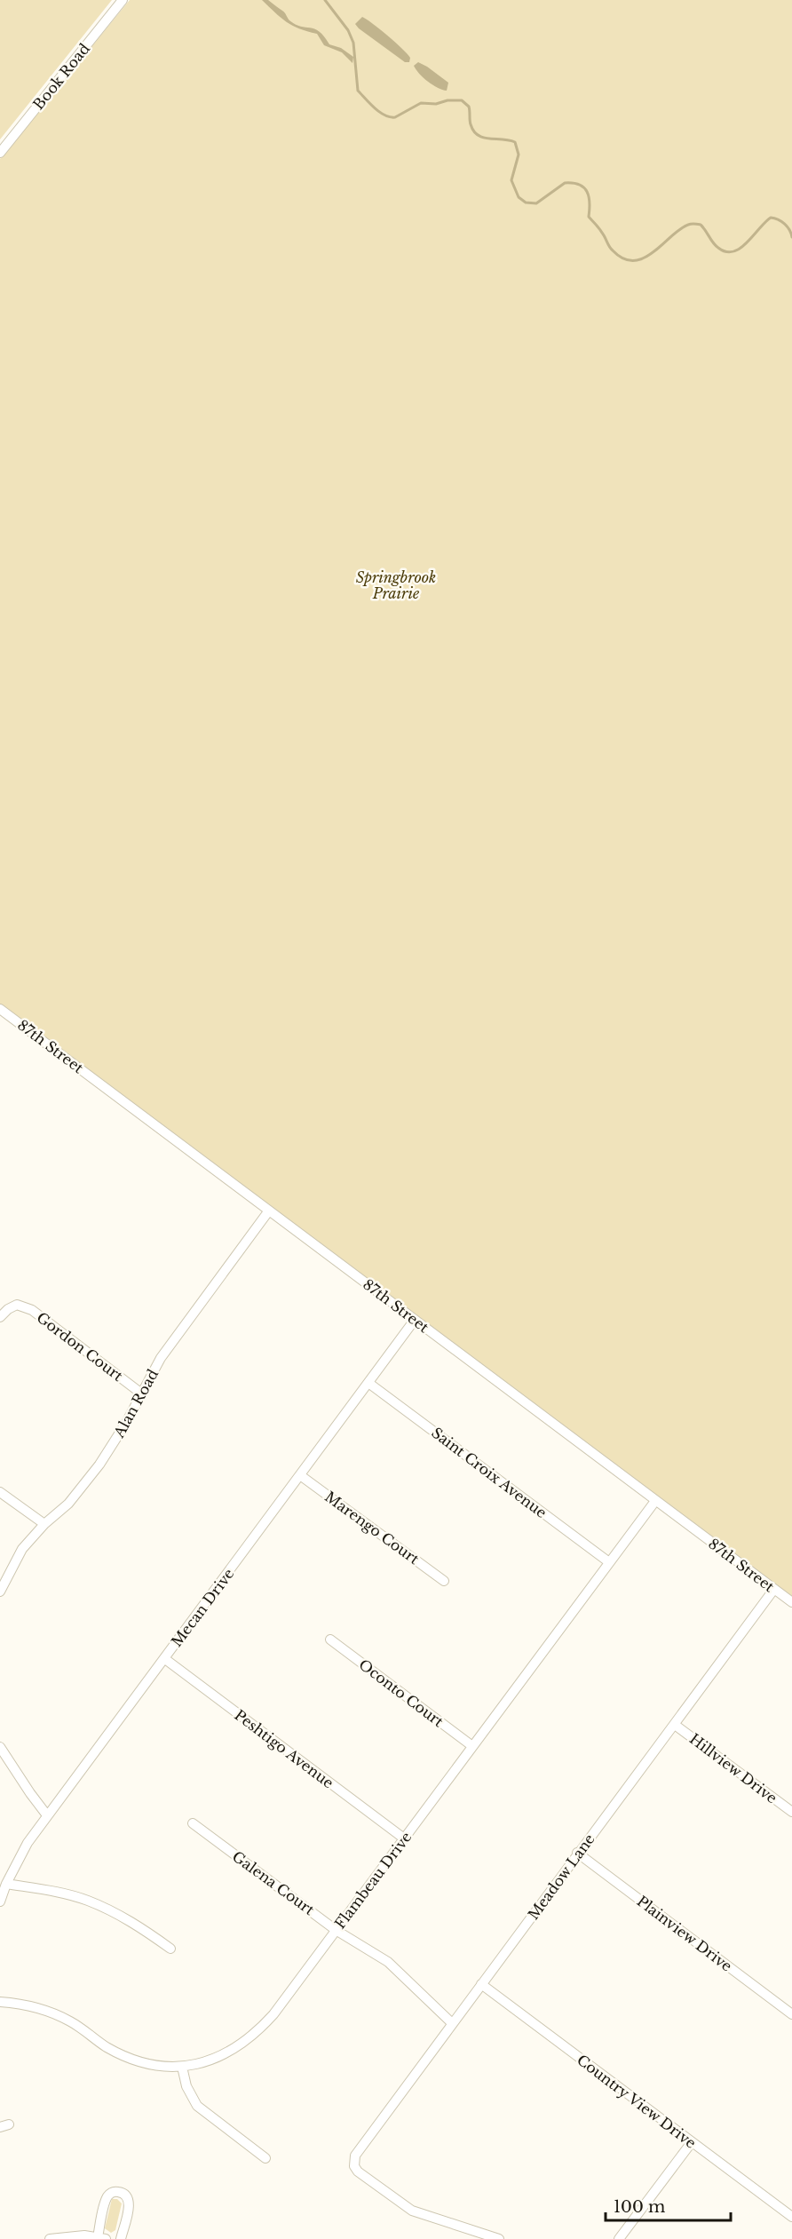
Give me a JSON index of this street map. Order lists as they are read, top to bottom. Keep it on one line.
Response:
{"streets":{"street":["Book Road","87th Street","Gordon Court","Alan Road","Saint Croix Avenue","Marengo Court","Mecan Drive","Oconto Court","Peshtigo Avenue","Hillview Drive","Meadow Lane","Flambeau Drive","Galena Court","Plainview Drive","Country View Drive"]},"crossings":[["87th Street","Alan Road"],["87th Street","Mecan Drive"],["87th Street","Meadow Lane"],["87th Street","Flambeau Drive"],["Gordon Court","Alan Road"],["Saint Croix Avenue","Mecan Drive"],["Saint Croix Avenue","Flambeau Drive"],["Marengo Court","Mecan Drive"],["Mecan Drive","Peshtigo Avenue"],["Oconto Court","Flambeau Drive"],["Peshtigo Avenue","Flambeau Drive"],["Hillview Drive","Meadow Lane"],["Meadow Lane","Galena Court"],["Meadow Lane","Plainview Drive"],["Meadow Lane","Country View Drive"],["Flambeau Drive","Galena Court"]],"parks":["Springbrook Prairie"],"scale_bar":"100 m"}
